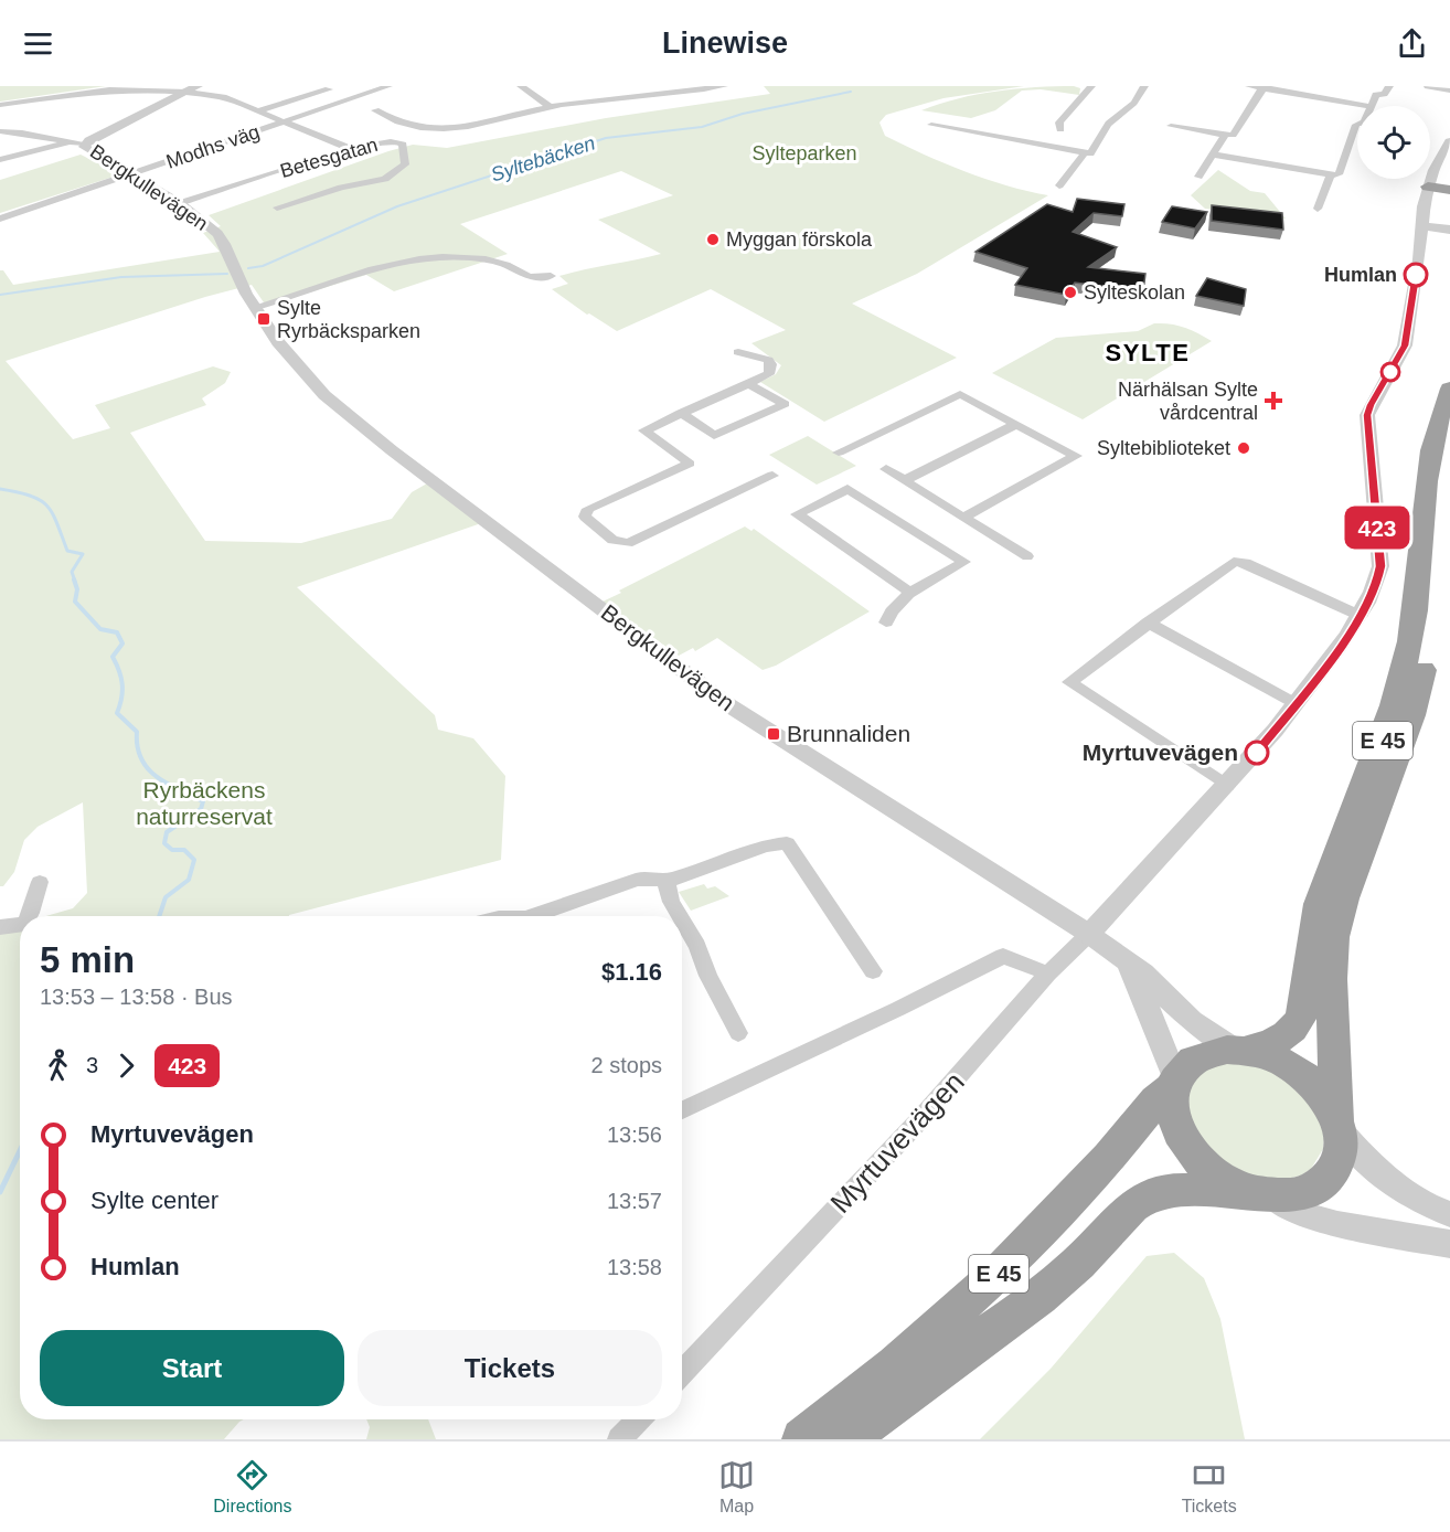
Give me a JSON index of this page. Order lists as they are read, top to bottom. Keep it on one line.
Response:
{"streets":{"highway":["E 45"],"street":["Modhs väg","Betesgatan","Bergkullevägen","Myrtuvevägen"]},"crossings":[["Modhs väg","Bergkullevägen"],["Betesgatan","Bergkullevägen"],["Bergkullevägen","E 45"],["Bergkullevägen","Myrtuvevägen"]],"districts":["SYLTE"],"water":["Syltebäcken"],"parks":["Sylteparken","Ryrbäckens naturreservat"],"places":{"other":["Myggan förskola","Humlan","Sylteskolan","Syltebiblioteket","Myrtuvevägen"],"transit":["Sylte Ryrbäcksparken","Brunnaliden"],"health":["Närhälsan Sylte vårdcentral"]},"lines":["bus line 423"],"page":{"header":"Linewise","on_map":"423","heading":["5 min","13:53 – 13:58 · Bus","$1.16"],"legs":["3","423","2 stops"],"list":[{"name":"Myrtuvevägen","value":"13:56"},{"name":"Sylte center","value":"13:57"},{"name":"Humlan","value":"13:58"}],"buttons":["Start","Tickets"],"tabs":["Directions","Map","Tickets"]}}
